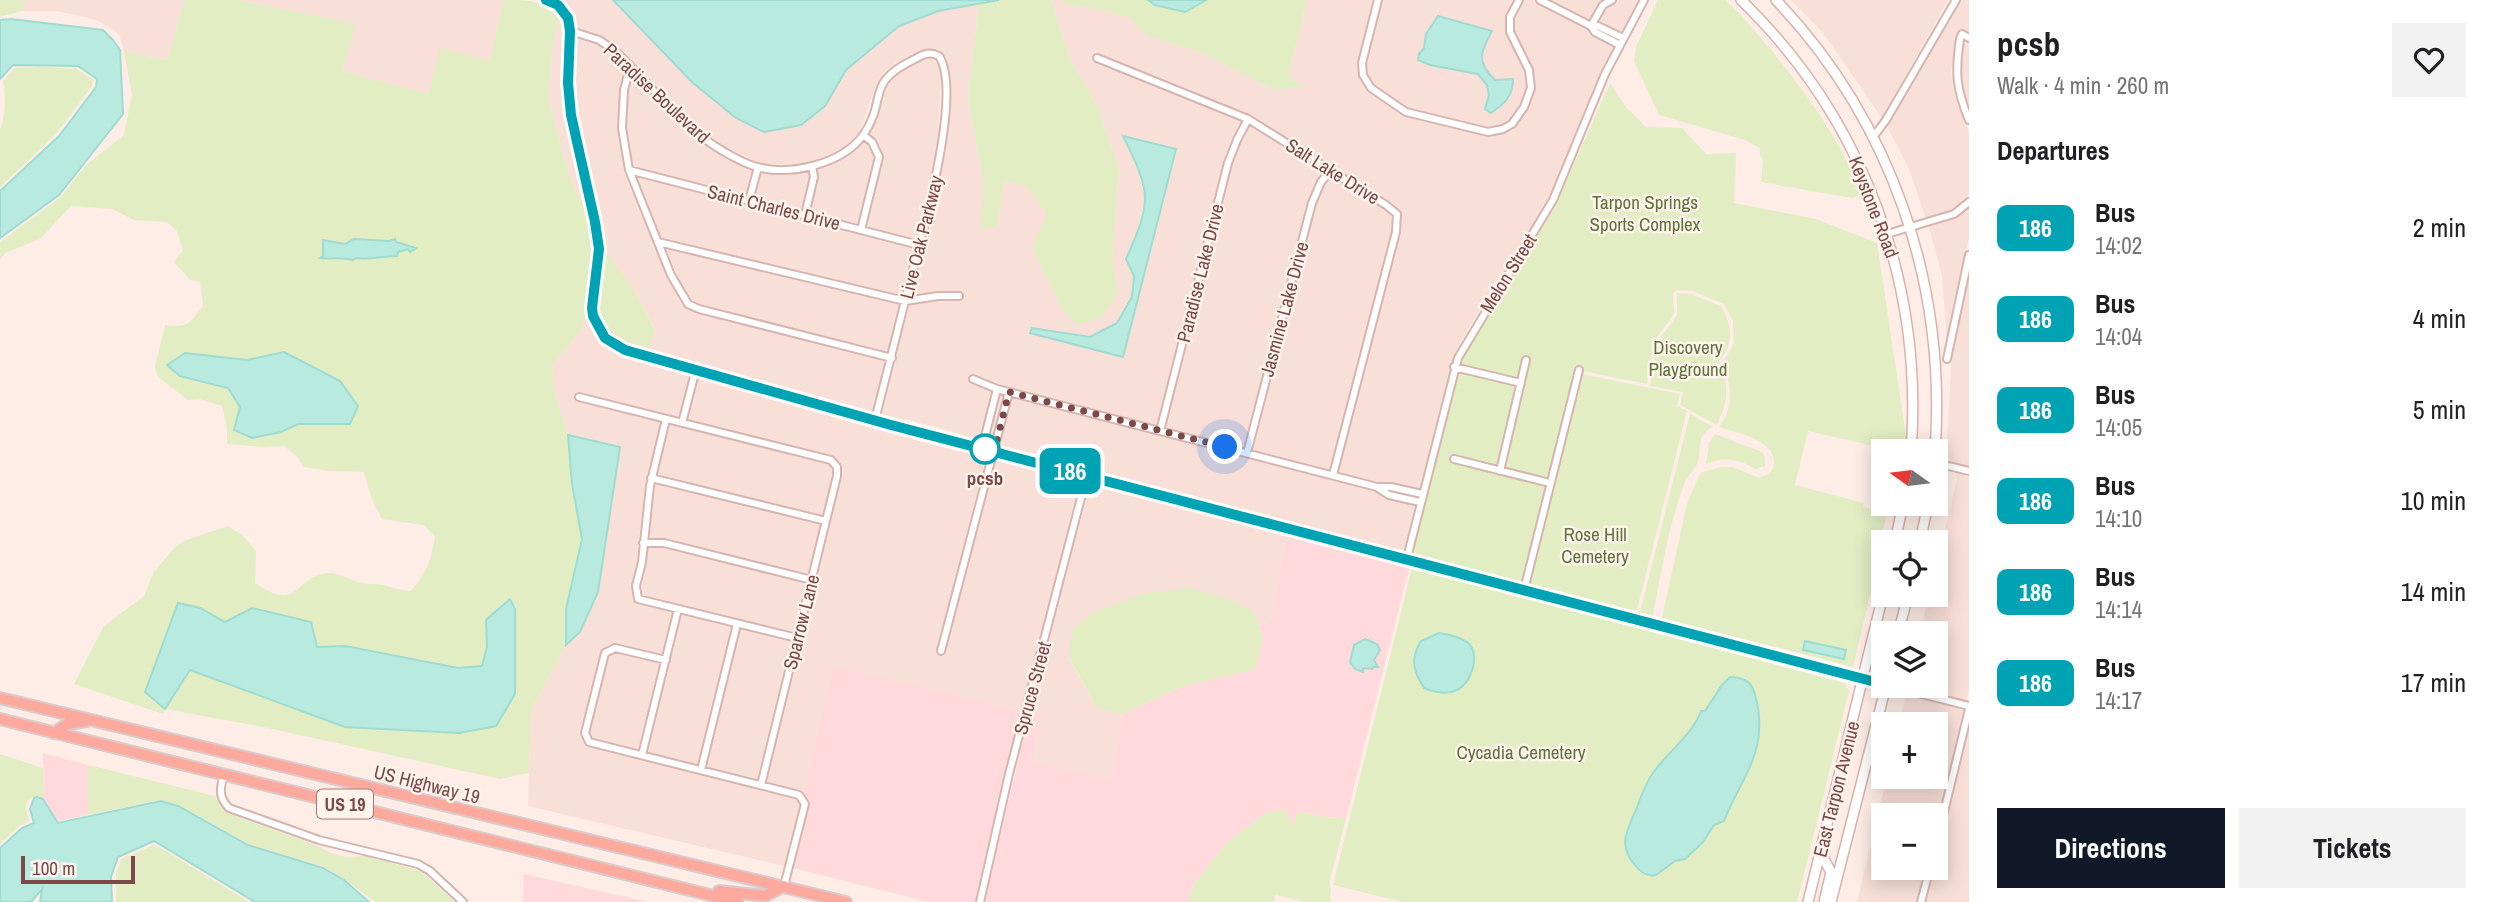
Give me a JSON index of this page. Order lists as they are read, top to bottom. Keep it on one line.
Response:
{"streets":{"highway":["US Highway 19","US 19"],"main road":["Keystone Road","East Tarpon Avenue"],"street":["Paradise Boulevard","Salt Lake Drive","Saint Charles Drive","Live Oak Parkway","Paradise Lake Drive","Melon Street","Jasmine Lake Drive","Sparrow Lane","Spruce Street"]},"crossings":[["Paradise Boulevard","Live Oak Parkway"],["Salt Lake Drive","Paradise Lake Drive"],["Salt Lake Drive","Jasmine Lake Drive"],["Saint Charles Drive","Live Oak Parkway"]],"parks":["Tarpon Springs Sports Complex","Discovery Playground","Rose Hill Cemetery","Cycadia Cemetery"],"places":["pcsb"],"lines":["bus line 186"],"scale_bar":"100 m","north":"left","page":{"on_map":"186","heading":[["pcsb","Walk · 4 min · 260 m"],"Departures"],"list":[{"mark":"186","name":"Bus","note":"14:02","value":"2 min"},{"mark":"186","name":"Bus","note":"14:04","value":"4 min"},{"mark":"186","name":"Bus","note":"14:05","value":"5 min"},{"mark":"186","name":"Bus","note":"14:10","value":"10 min"},{"mark":"186","name":"Bus","note":"14:14","value":"14 min"},{"mark":"186","name":"Bus","note":"14:17","value":"17 min"}],"map_buttons":["+","−"],"buttons":["Directions","Tickets"],"scale":"100 m"}}
